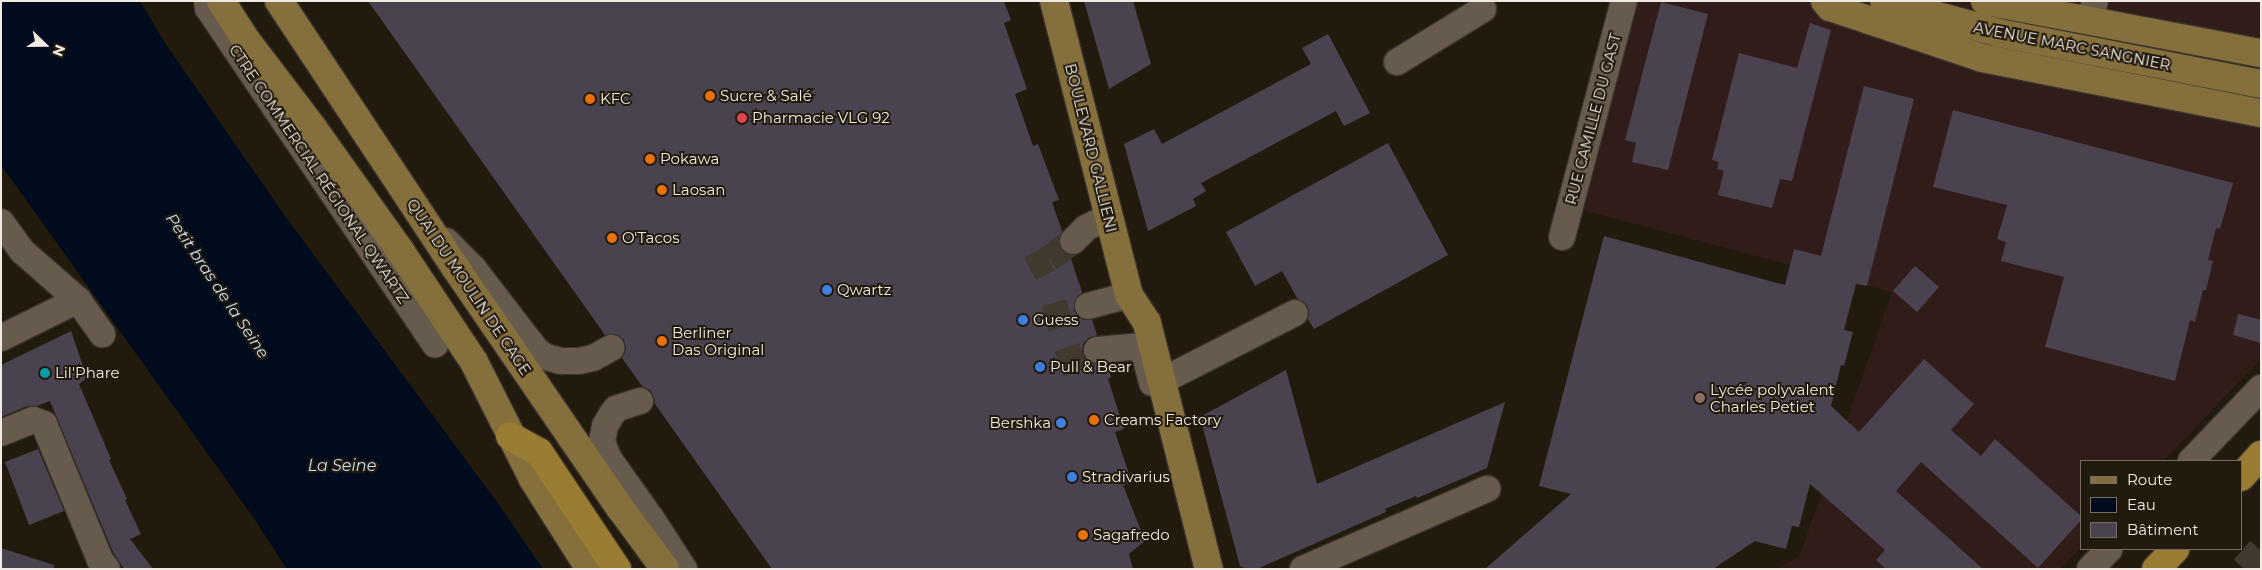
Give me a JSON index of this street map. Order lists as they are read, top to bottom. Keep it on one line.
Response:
{"streets":{"main road":["AVENUE MARC SANGNIER","BOULEVARD GALLIENI","QUAI DU MOULIN DE CAGE"],"street":["RUE CAMILLE DU GAST","CTRE COMMERCIAL RÉGIONAL QWARTZ"]},"water":["Petit bras de la Seine","La Seine"],"places":["Sucre & Salé","KFC","Pharmacie VLG 92","Pokawa","Laosan","O'Tacos","Qwartz","Guess","Berliner Das Original","Pull & Bear","Lil'Phare","Lycée polyvalent Charles Petiet","Creams Factory","Bershka","Stradivarius","Sagafredo"],"legend":["Route","Eau","Bâtiment"],"north":"right"}
